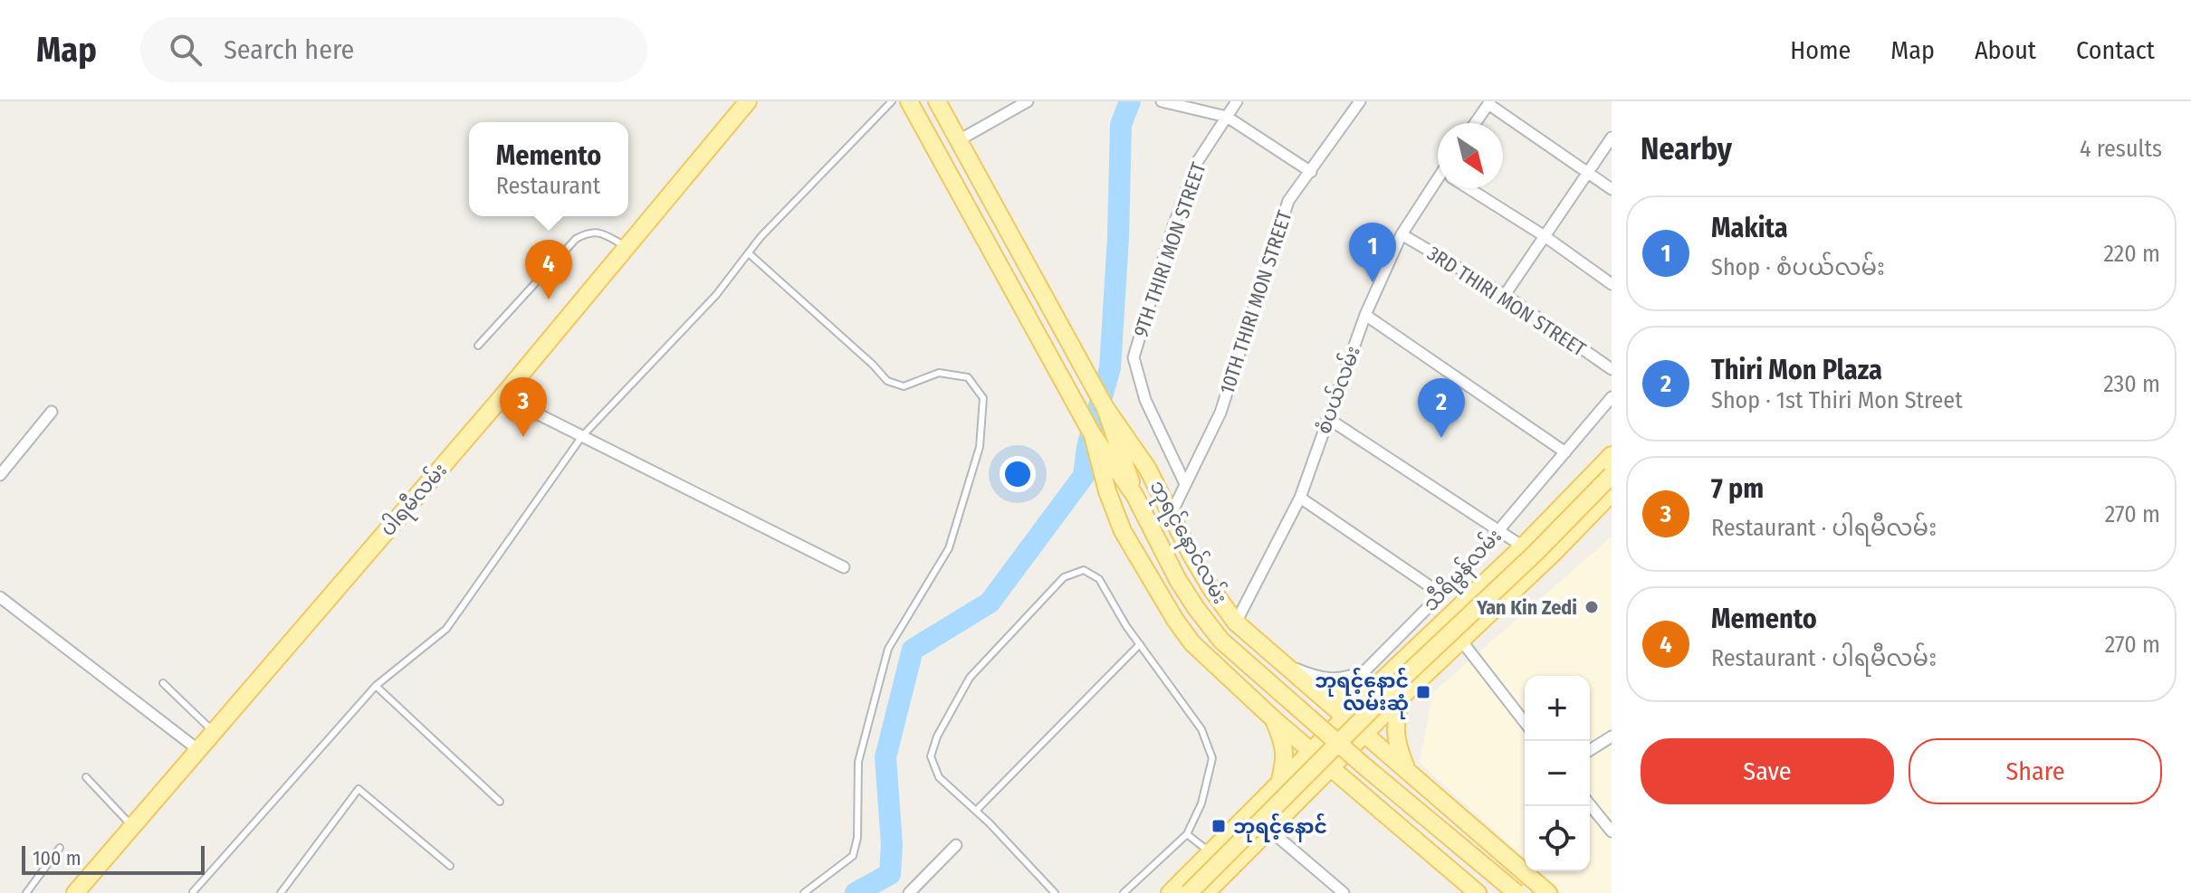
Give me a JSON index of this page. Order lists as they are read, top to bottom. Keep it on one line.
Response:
{"streets":{"main road":["ပါရမီလမ်း","ဘုရင့်နောင်လမ်း"],"street":["9TH THIRI MON STREET","3RD THIRI MON STREET","10TH THIRI MON STREET","စံပယ်လမ်း","သီရိမွန်လမ်း"]},"crossings":[["9TH THIRI MON STREET","10TH THIRI MON STREET"],["3RD THIRI MON STREET","စံပယ်လမ်း"],["10TH THIRI MON STREET","ဘုရင့်နောင်လမ်း"],["စံပယ်လမ်း","ဘုရင့်နောင်လမ်း"],["ဘုရင့်နောင်လမ်း","သီရိမွန်လမ်း"]],"places":{"other":["Yan Kin Zedi"],"transit":["ဘုရင့်နောင် လမ်းဆုံ","ဘုရင့်နောင်"]},"scale_bar":"100 m","north":"bottom right","page":{"header":"Map","search":"Search here","nav":["Home","Map","About","Contact"],"heading":["Nearby","4 results"],"popup":["Memento","Restaurant"],"list":[{"mark":"1","name":"Makita","note":"Shop · စံပယ်လမ်း","value":"220 m"},{"mark":"2","name":"Thiri Mon Plaza","note":"Shop · 1st Thiri Mon Street","value":"230 m"},{"mark":"3","name":"7 pm","note":"Restaurant · ပါရမီလမ်း","value":"270 m"},{"mark":"4","name":"Memento","note":"Restaurant · ပါရမီလမ်း","value":"270 m"}],"pins":["1","4","3","2"],"map_buttons":["+","−"],"buttons":["Save","Share"],"scale":"100 m"}}
